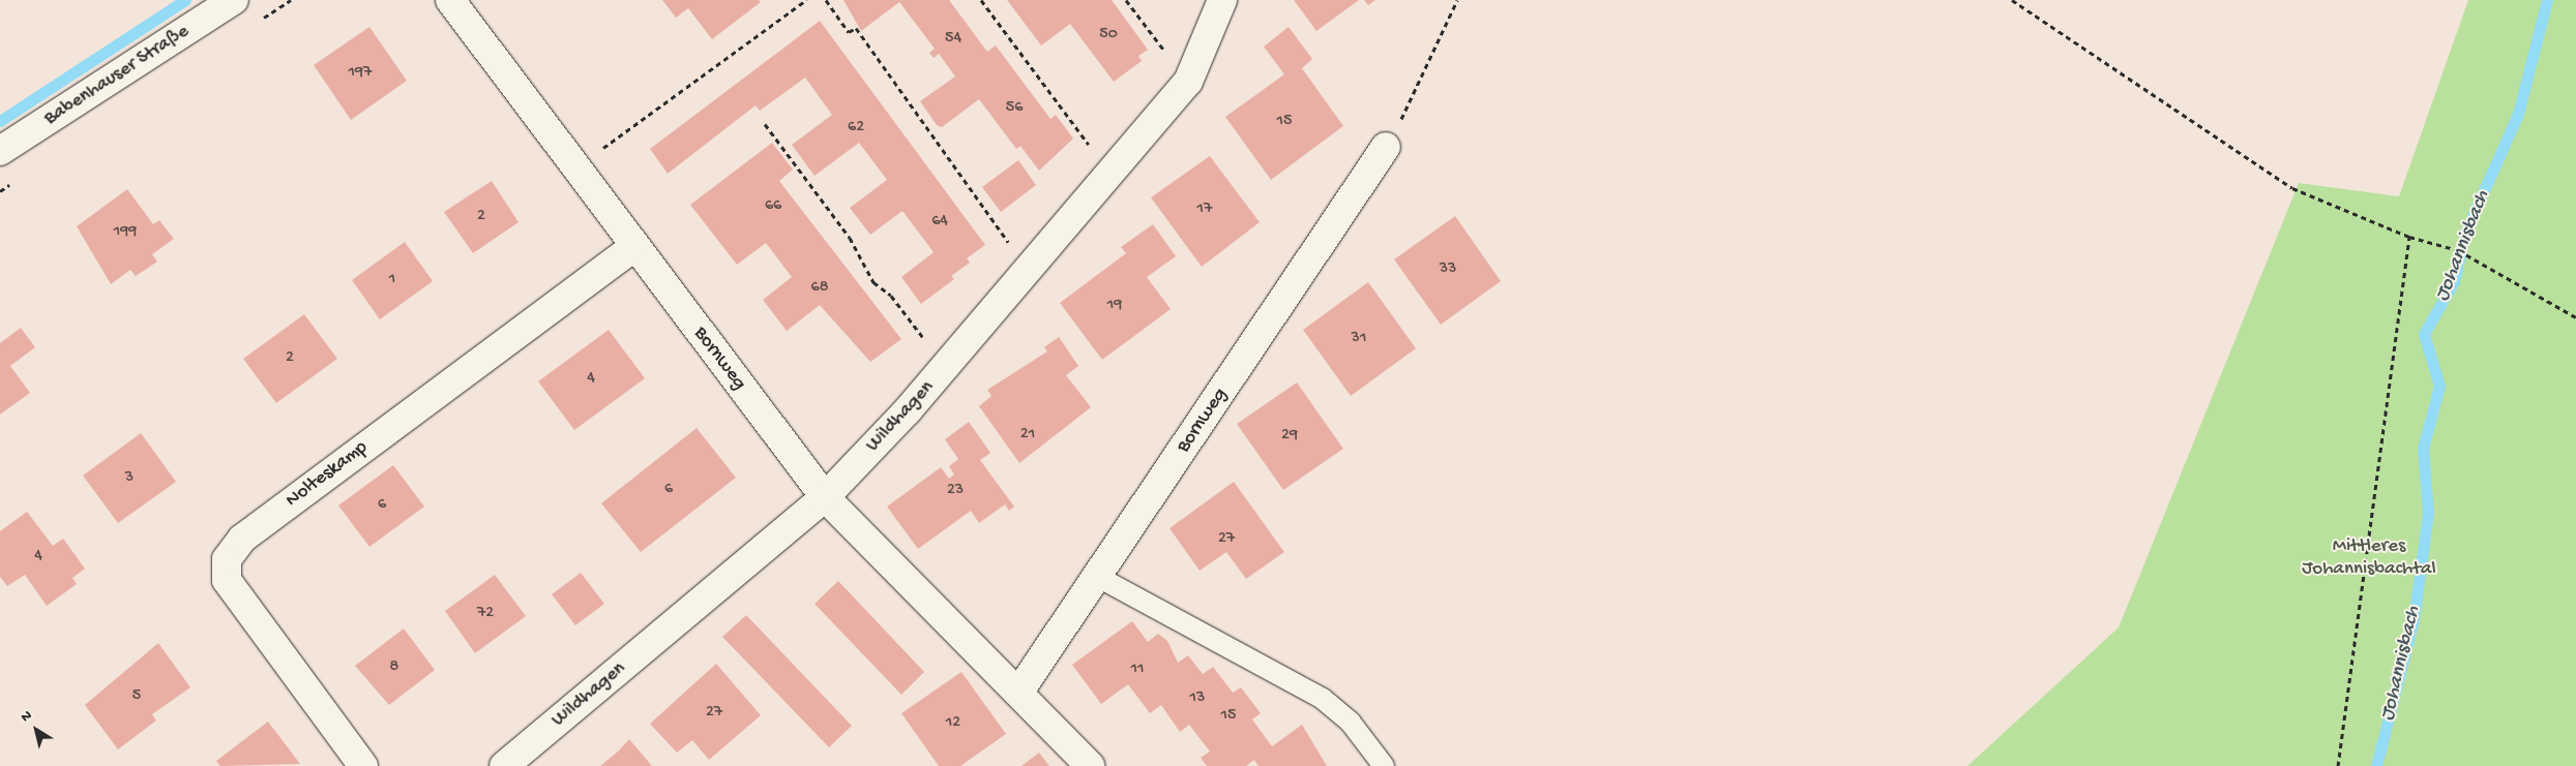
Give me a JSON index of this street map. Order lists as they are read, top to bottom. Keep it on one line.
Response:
{"streets":{"street":["Babenhauser Straße","Bornweg","Wildhagen","Nolteskamp"]},"crossings":[["Bornweg","Wildhagen"],["Bornweg","Nolteskamp"]],"water":["Johannisbach"],"parks":["Mittleres Johannisbachtal"],"house_numbers":["50","54","197","56","15","62","66","17","2","64","199","33","1","68","19","31","2","4","21","29","3","6","23","6","27","4","72","8","11","5","13","27","15","12"],"north":"top left"}
